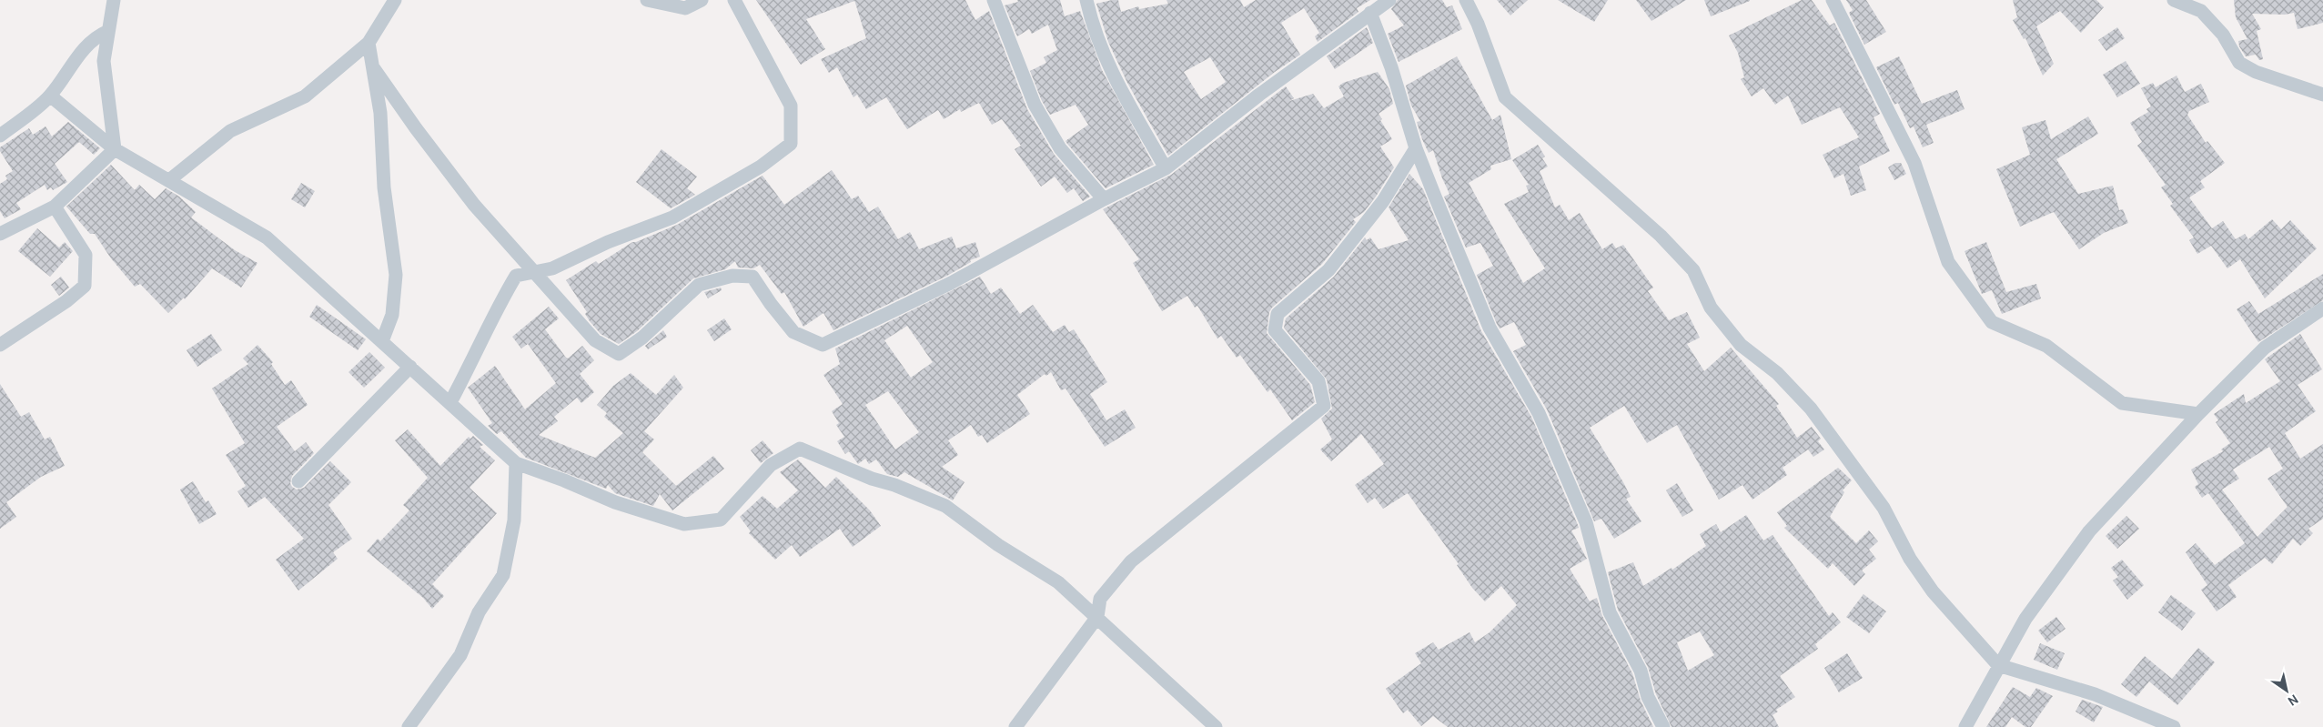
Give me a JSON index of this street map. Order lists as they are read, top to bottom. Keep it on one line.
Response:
{"north":"bottom right"}
